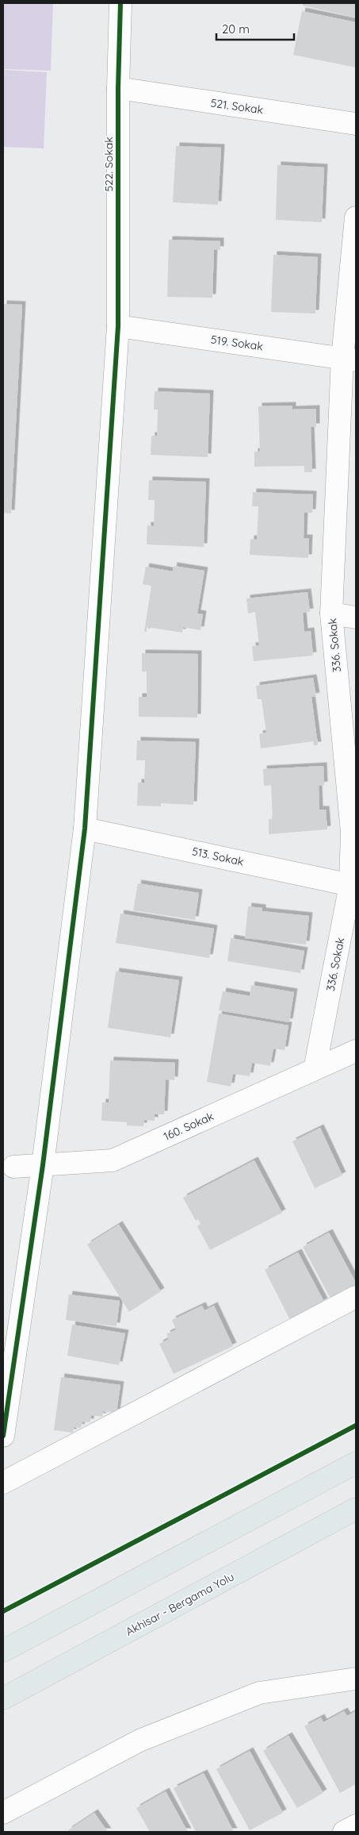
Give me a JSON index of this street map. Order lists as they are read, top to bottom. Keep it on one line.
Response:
{"streets":{"main road":["Akhisar - Bergama Yolu"],"street":["521. Sokak","522. Sokak","519. Sokak","336. Sokak","513. Sokak","160. Sokak"]},"crossings":[["521. Sokak","522. Sokak"],["522. Sokak","519. Sokak"],["522. Sokak","513. Sokak"],["522. Sokak","160. Sokak"],["519. Sokak","336. Sokak"],["336. Sokak","513. Sokak"],["336. Sokak","160. Sokak"]],"scale_bar":"20 m"}
